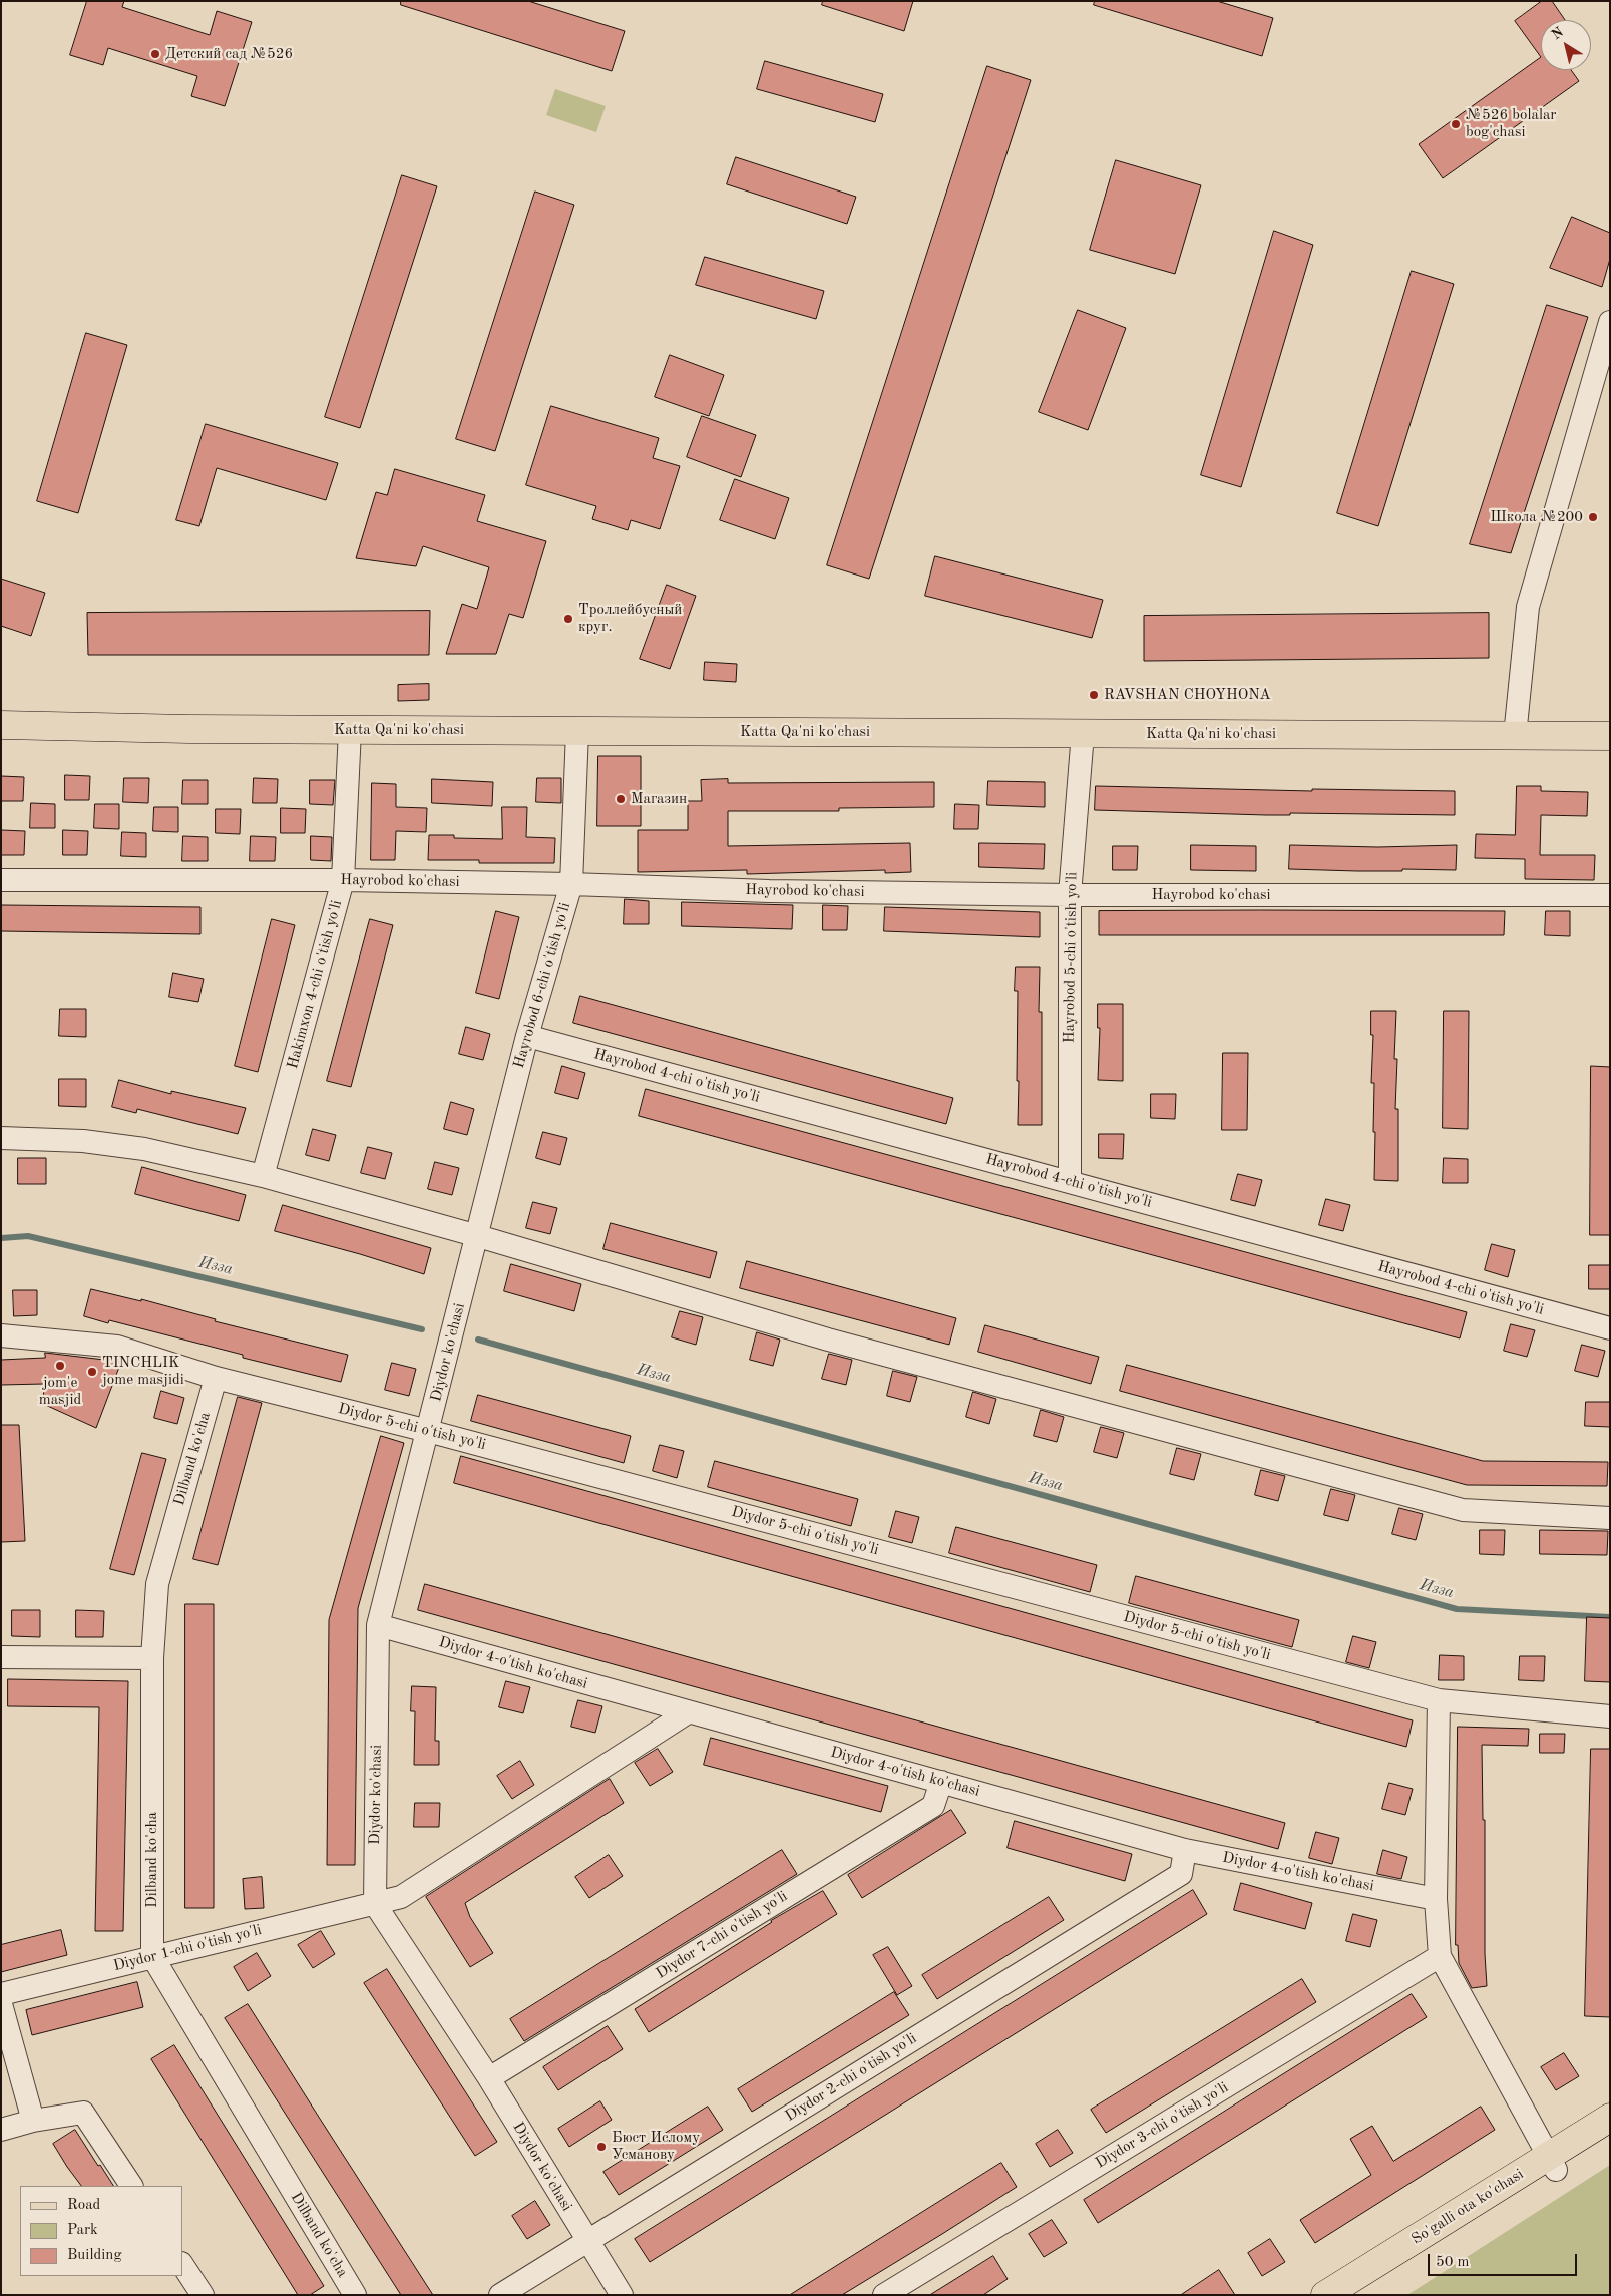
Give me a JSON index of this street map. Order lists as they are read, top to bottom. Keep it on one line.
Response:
{"streets":{"main road":["Katta Qa'ni ko'chasi","So'galli ota ko'chasi"],"street":["Hayrobod ko'chasi","Hayrobod 5-chi o'tish yo'li","Hakimxon 4-chi o'tish yo'li","Hayrobod 6-chi o'tish yo'li","Hayrobod 4-chi o'tish yo'li","Diydor ko'chasi","Diydor 5-chi o'tish yo'li","Dilband ko'cha","Diydor 4-o'tish ko'chasi","Diydor 7-chi o'tish yo'li","Diydor 1-chi o'tish yo'li","Diydor 2-chi o'tish yo'li","Diydor 3-chi o'tish yo'li"]},"crossings":[["Katta Qa'ni ko'chasi","Hayrobod 5-chi o'tish yo'li"],["Katta Qa'ni ko'chasi","Hakimxon 4-chi o'tish yo'li"],["Katta Qa'ni ko'chasi","Hayrobod 6-chi o'tish yo'li"],["Hayrobod ko'chasi","Hayrobod 5-chi o'tish yo'li"],["Hayrobod ko'chasi","Hakimxon 4-chi o'tish yo'li"],["Hayrobod ko'chasi","Hayrobod 6-chi o'tish yo'li"],["Hayrobod 5-chi o'tish yo'li","Hayrobod 4-chi o'tish yo'li"],["Hayrobod 6-chi o'tish yo'li","Hayrobod 4-chi o'tish yo'li"],["Hayrobod 6-chi o'tish yo'li","Diydor ko'chasi"],["Diydor ko'chasi","Diydor 5-chi o'tish yo'li"],["Diydor ko'chasi","Diydor 4-o'tish ko'chasi"],["Diydor ko'chasi","Diydor 7-chi o'tish yo'li"],["Diydor ko'chasi","Diydor 1-chi o'tish yo'li"],["Diydor ko'chasi","Diydor 2-chi o'tish yo'li"],["Diydor 5-chi o'tish yo'li","Dilband ko'cha"],["Dilband ko'cha","Diydor 1-chi o'tish yo'li"],["Diydor 4-o'tish ko'chasi","Diydor 7-chi o'tish yo'li"],["Diydor 4-o'tish ko'chasi","Diydor 2-chi o'tish yo'li"]],"water":["Изза"],"places":["Детский сад №526","№526 bolalar bog'chasi","Школа №200","Троллейбусный круг.","RAVSHAN CHOYHONA","Магазин","jom'e masjid","TINCHLIK jome masjidi","Бюст Ислому Усманову"],"legend":["Road","Park","Building"],"scale_bar":"50 m","north":"top left"}
